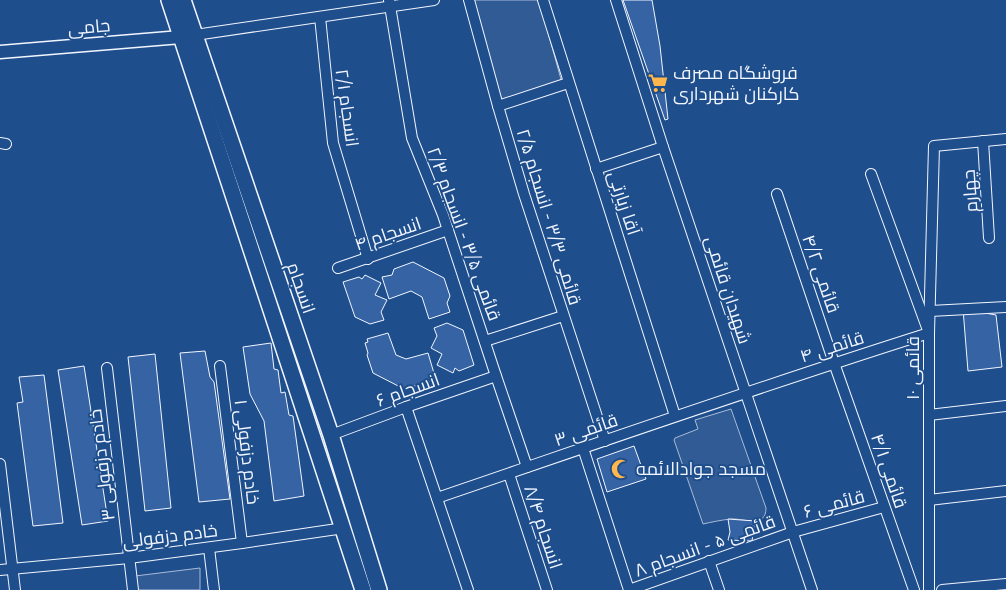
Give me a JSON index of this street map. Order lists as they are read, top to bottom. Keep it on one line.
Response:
{"streets":{"main road":["انسجام"],"street":["جامی","انسجام ۲/۱","چهارم","آقا زیارتی","قائمی ۳/۳ - انسجام ۲/۵","انسجام ۴","قائمی ۳/۵ - انسجام ۲/۳","قائمی ۴/۲","شهیدان قائمی","قائمی ۴","قائمی ۱۰","انسجام ۶","قائمی ۳","خادم دزفولی ۱","خادم دزفولی ۳","قائمی ۴/۱","قائمی ۶","انسجام ۸/۴","خادم دزفولی","قائمی ۵ - انسجام ۸"]},"crossings":[["جامی","انسجام"],["انسجام ۲/۱","انسجام ۴"],["چهارم","قائمی ۱۰"],["آقا زیارتی","قائمی ۳"],["قائمی ۳/۳ - انسجام ۲/۵","قائمی ۳"],["انسجام ۴","قائمی ۳/۵ - انسجام ۲/۳"],["قائمی ۳/۵ - انسجام ۲/۳","انسجام ۶"],["قائمی ۳/۵ - انسجام ۲/۳","قائمی ۳"],["قائمی ۴/۲","قائمی ۴"],["قائمی ۴/۲","قائمی ۴/۱"],["انسجام","انسجام ۶"],["انسجام","خادم دزفولی"],["شهیدان قائمی","قائمی ۴"],["شهیدان قائمی","قائمی ۳"],["شهیدان قائمی","قائمی ۶"],["شهیدان قائمی","قائمی ۵ - انسجام ۸"],["قائمی ۴","قائمی ۱۰"],["قائمی ۴","قائمی ۳"],["قائمی ۴","قائمی ۴/۱"],["قائمی ۳","انسجام ۸/۴"],["خادم دزفولی ۱","خادم دزفولی"],["خادم دزفولی ۳","خادم دزفولی"],["قائمی ۴/۱","قائمی ۶"],["قائمی ۶","قائمی ۵ - انسجام ۸"]],"places":{"supermarket":["فروشگاه مصرف کارکنان شهرداری"],"mosque":["مسجد جوادالائمه"]}}
